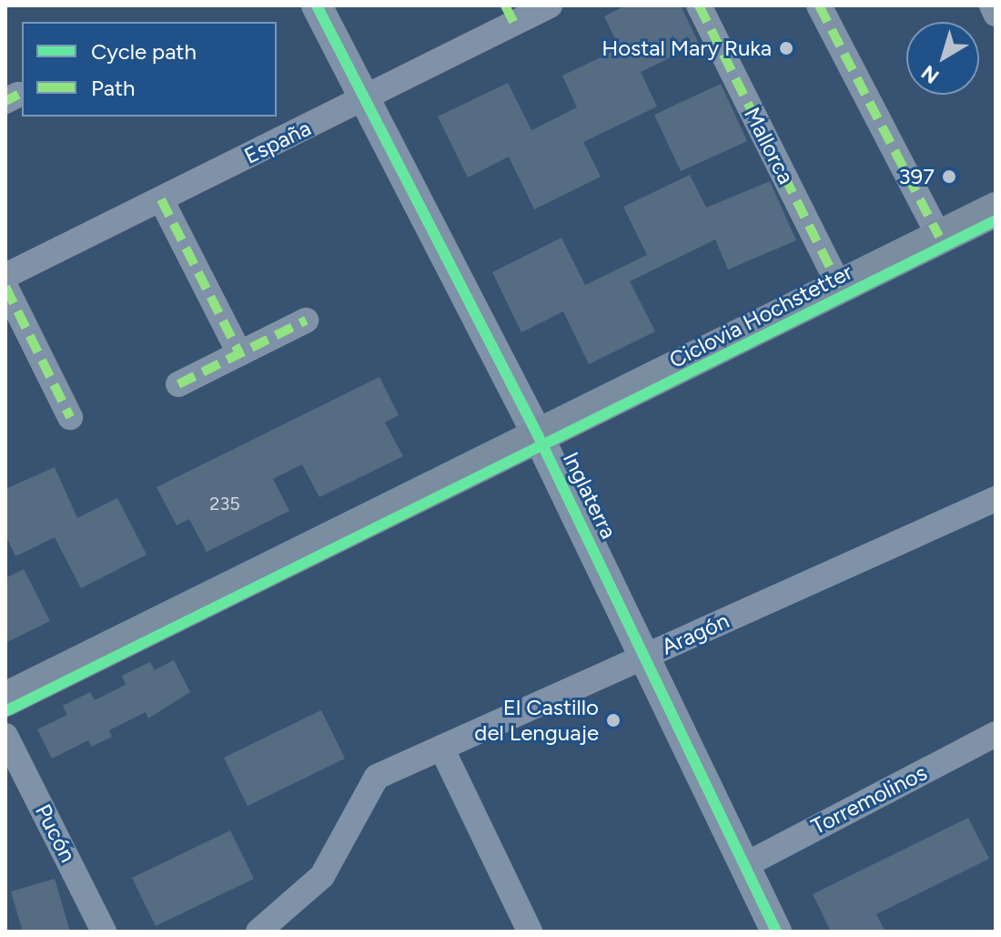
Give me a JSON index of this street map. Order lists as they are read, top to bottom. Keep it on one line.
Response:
{"streets":{"street":["España","Mallorca","Inglaterra","Aragón","Torremolinos","Pucón"],"cycle path":["Ciclovia Hochstetter"]},"crossings":[["España","Inglaterra"],["Inglaterra","Aragón"],["Inglaterra","Torremolinos"]],"places":["Hostal Mary Ruka","397","El Castillo del Lenguaje"],"house_numbers":["235"],"legend":["Cycle path","Path"],"north":"bottom left"}
